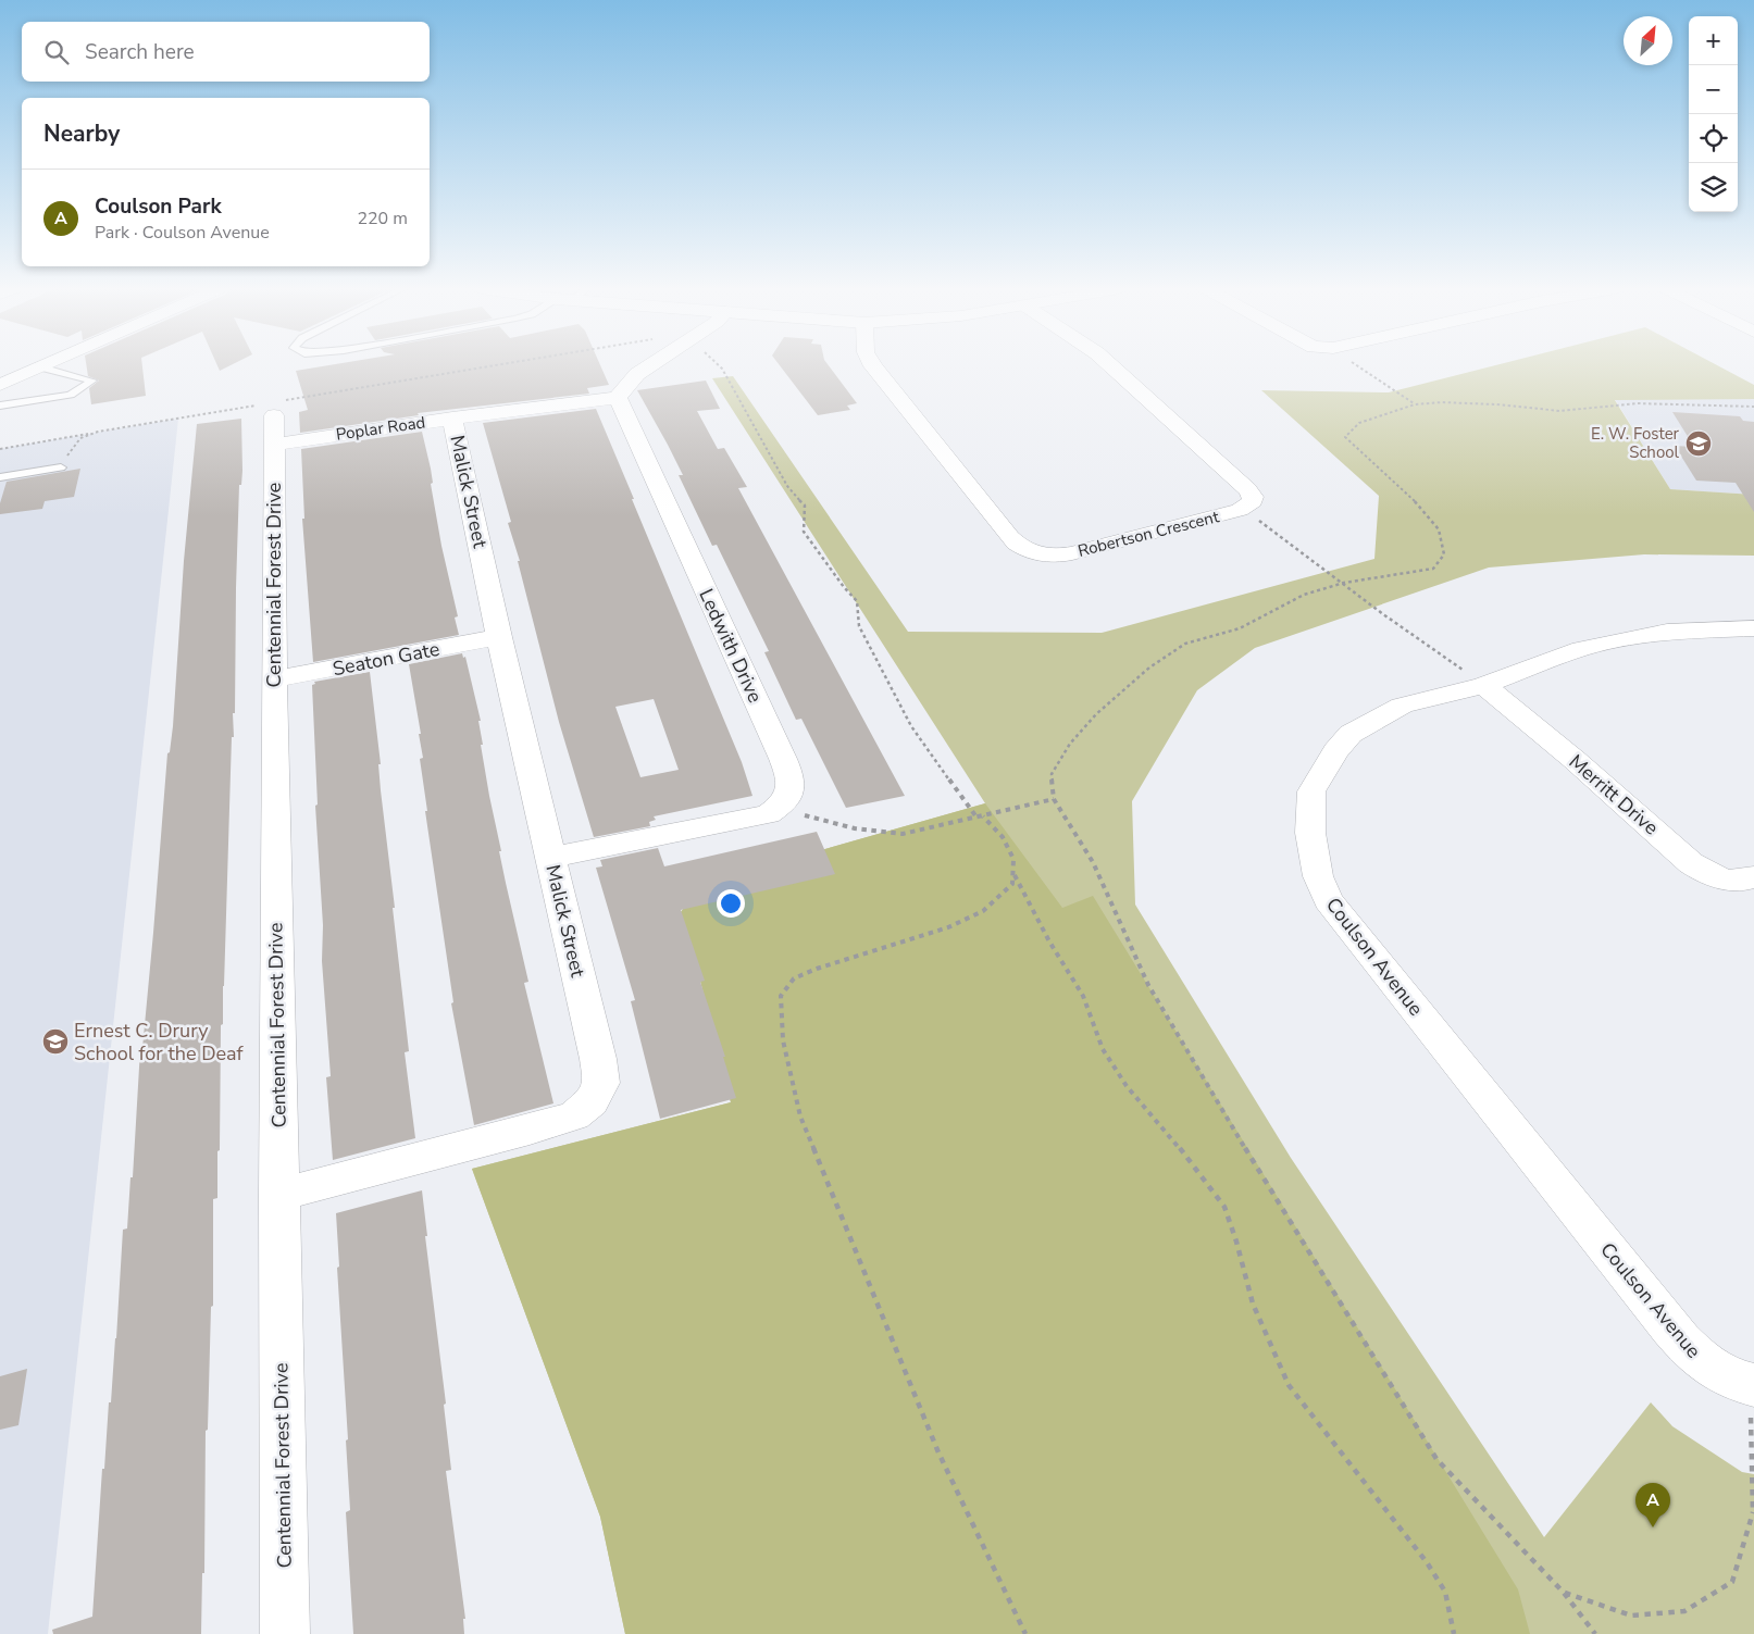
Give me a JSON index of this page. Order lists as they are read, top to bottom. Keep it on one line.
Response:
{"streets":{"street":["Poplar Road","Malick Street","Robertson Crescent","Centennial Forest Drive","Ledwith Drive","Seaton Gate","Merritt Drive","Coulson Avenue"]},"crossings":[["Poplar Road","Malick Street"],["Poplar Road","Centennial Forest Drive"],["Poplar Road","Ledwith Drive"],["Malick Street","Centennial Forest Drive"],["Malick Street","Seaton Gate"],["Centennial Forest Drive","Seaton Gate"],["Merritt Drive","Coulson Avenue"]],"places":{"school or university":["E. W. Foster School","Ernest C. Drury School for the Deaf"]},"north":"top right","page":{"map_buttons":["+","−"],"search":"Search here","heading":"Nearby","list":[{"mark":"A","name":"Coulson Park","note":"Park · Coulson Avenue","value":"220 m"}],"pins":"A"}}
